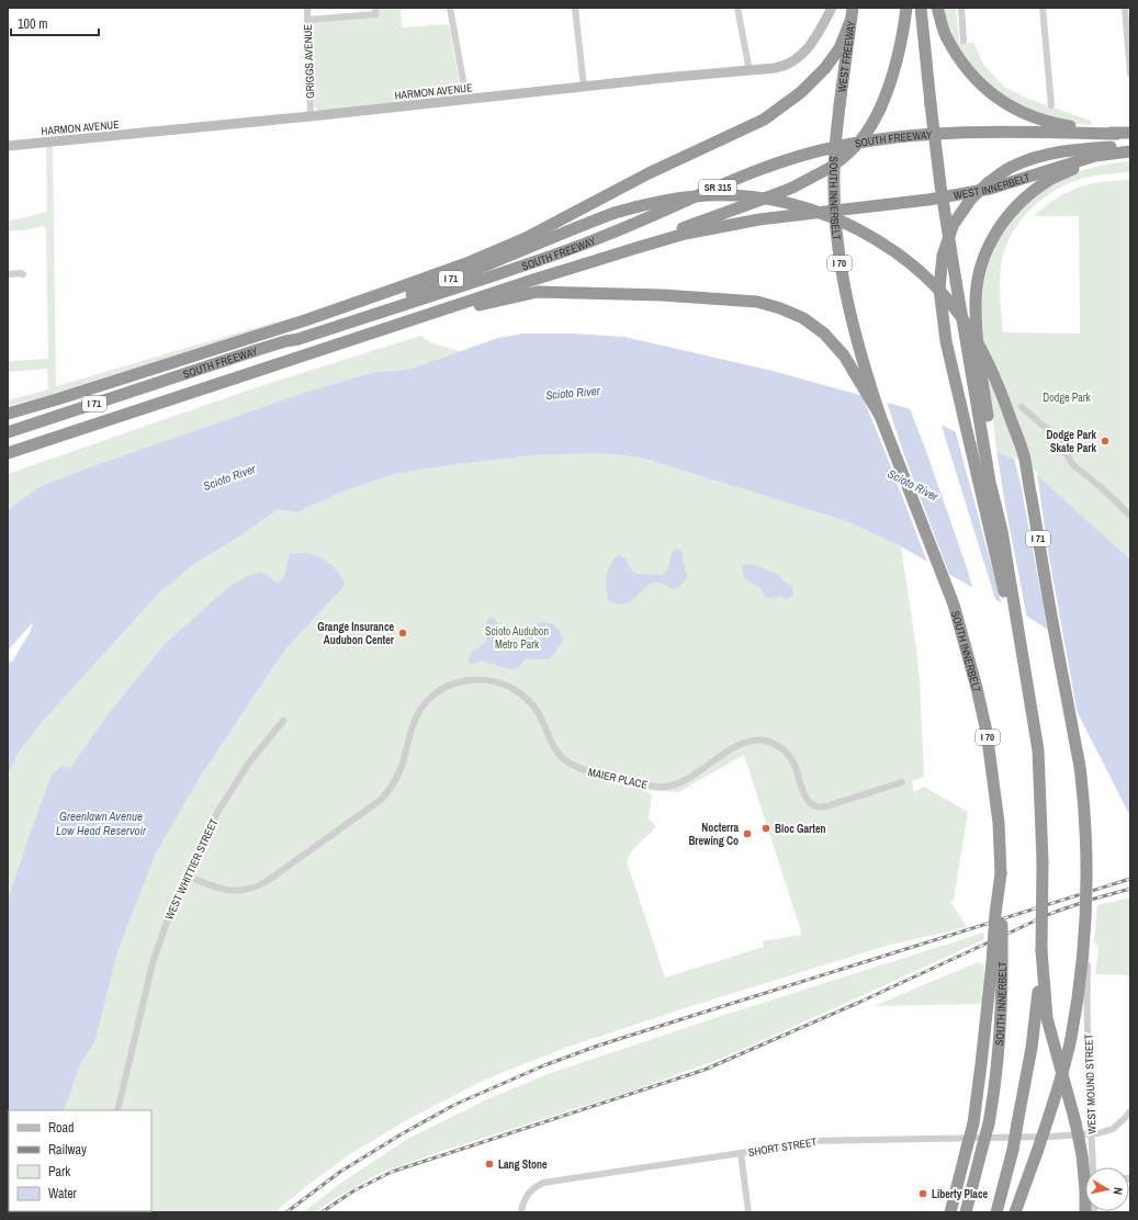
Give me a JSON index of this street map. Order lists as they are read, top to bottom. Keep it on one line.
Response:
{"streets":{"highway":["WEST FREEWAY","SOUTH FREEWAY","WEST INNERBELT","SR 315","SOUTH INNERBELT","I 70","I 71"],"main road":["HARMON AVENUE"],"street":["GRIGGS AVENUE","MAIER PLACE","WEST WHITTIER STREET","WEST MOUND STREET","SHORT STREET"]},"crossings":[["WEST FREEWAY","SOUTH INNERBELT"],["GRIGGS AVENUE","HARMON AVENUE"],["SOUTH FREEWAY","WEST INNERBELT"],["SOUTH FREEWAY","SR 315"],["SOUTH FREEWAY","I 71"],["SOUTH INNERBELT","I 71"],["MAIER PLACE","WEST WHITTIER STREET"],["WEST MOUND STREET","SHORT STREET"]],"water":["Scioto River","Greenlawn Avenue Low Head Reservoir"],"parks":["Dodge Park","Scioto Audubon Metro Park"],"places":["Dodge Park Skate Park","Grange Insurance Audubon Center","Bloc Garten","Nocterra Brewing Co","Lang Stone","Liberty Place"],"legend":["Road","Railway","Park","Water"],"scale_bar":"100 m","north":"right"}
